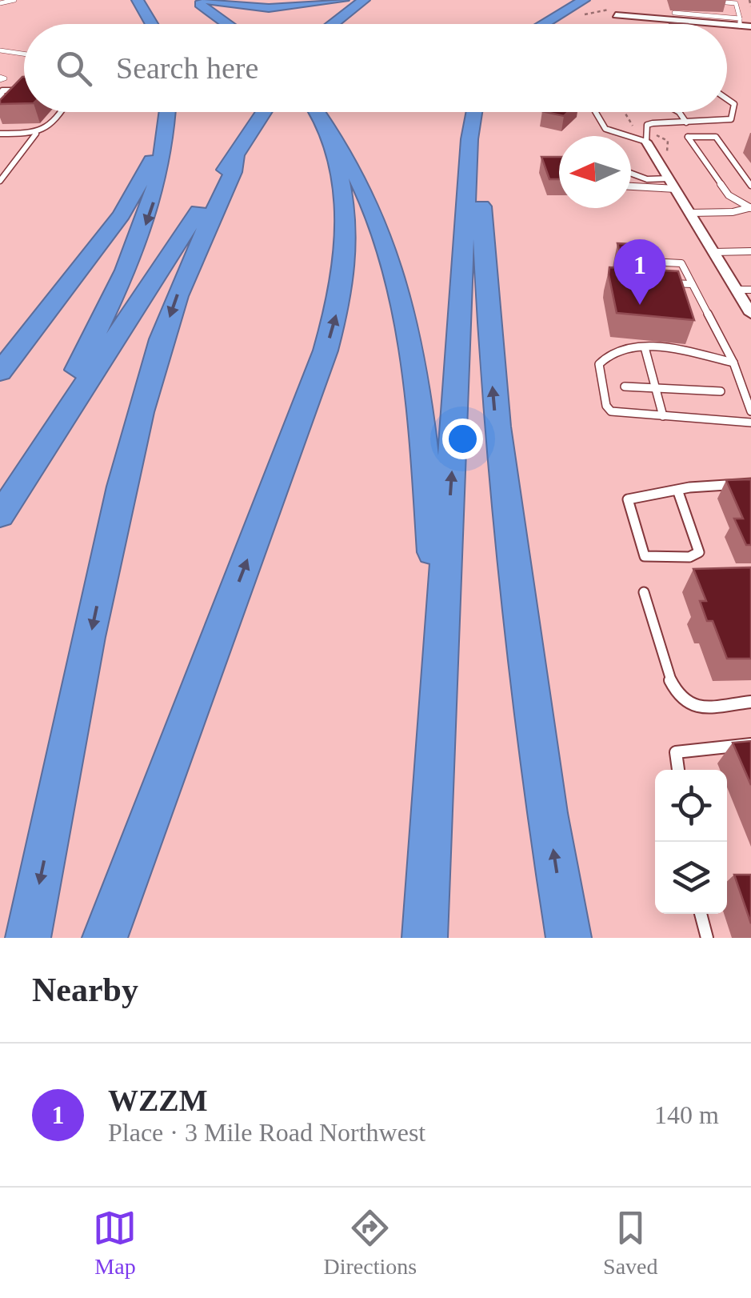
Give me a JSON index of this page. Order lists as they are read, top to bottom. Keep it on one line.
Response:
{"north":"left","page":{"search":"Search here","pins":"1","heading":"Nearby","list":[{"mark":"1","name":"WZZM","note":"Place · 3 Mile Road Northwest","value":"140 m"}],"nav":["Map","Directions","Saved"]}}
